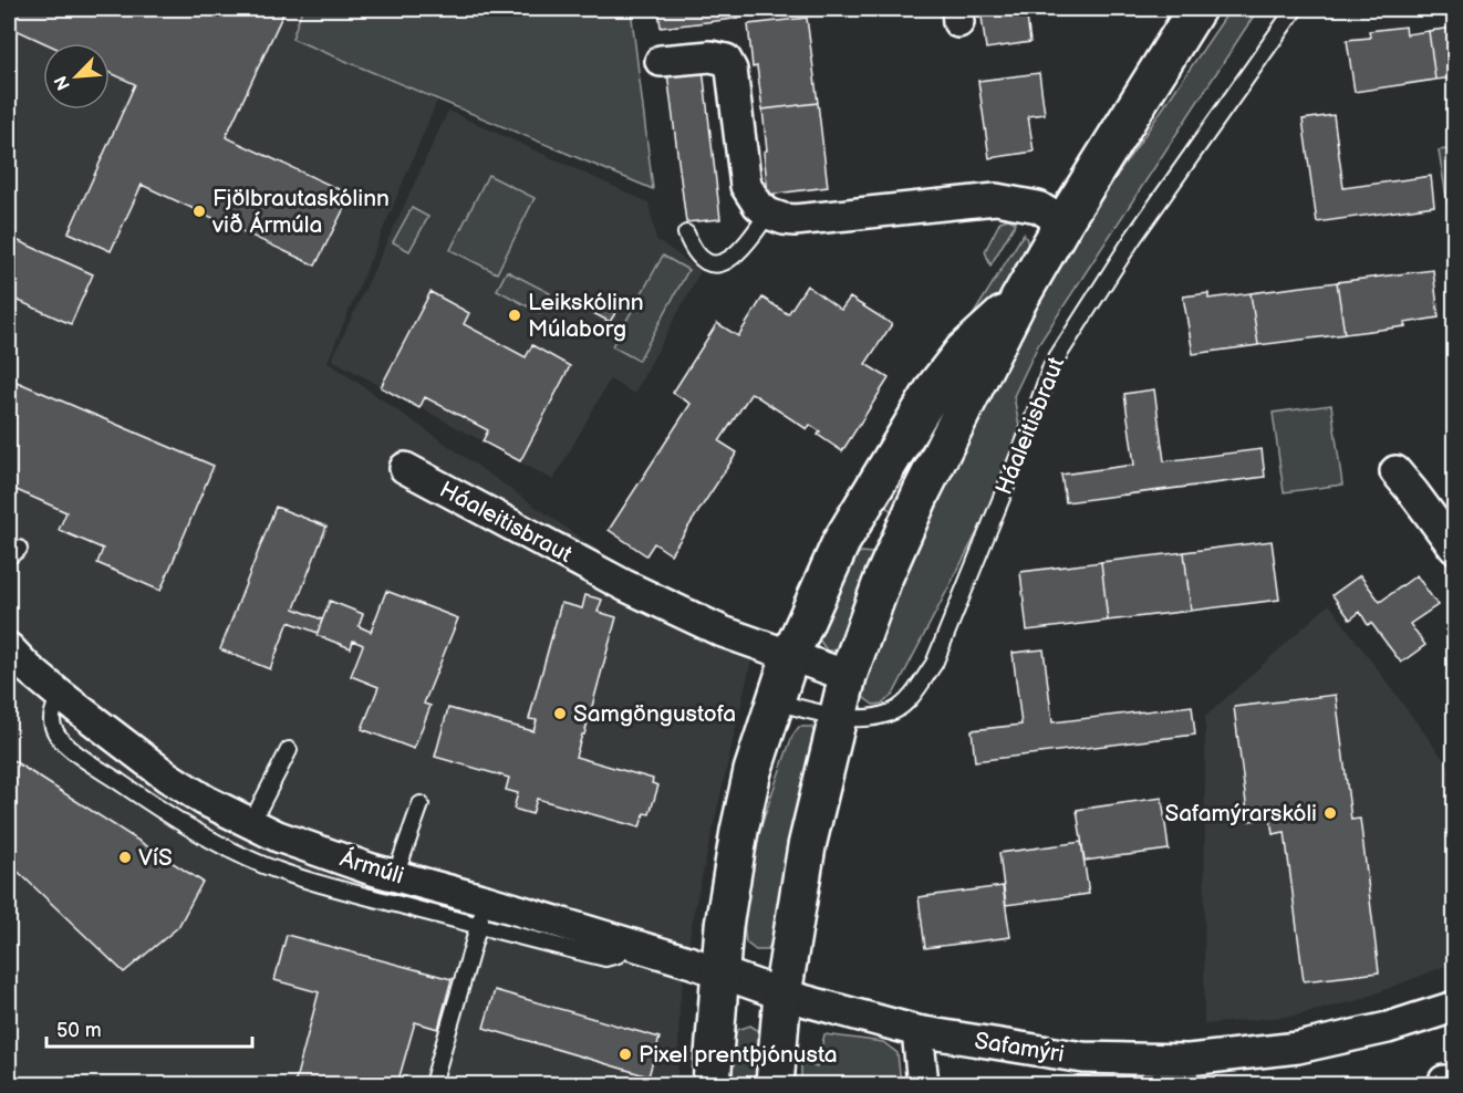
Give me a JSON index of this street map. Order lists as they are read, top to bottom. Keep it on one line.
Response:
{"streets":{"street":["Háaleitisbraut","Ármúli","Safamýri"]},"crossings":[["Ármúli","Safamýri"]],"places":["Fjölbrautaskólinn við Ármúla","Leikskólinn Múlaborg","Samgöngustofa","Safamýrarskóli","VíS","Pixel prentþjónusta"],"scale_bar":"50 m","north":"bottom left"}
